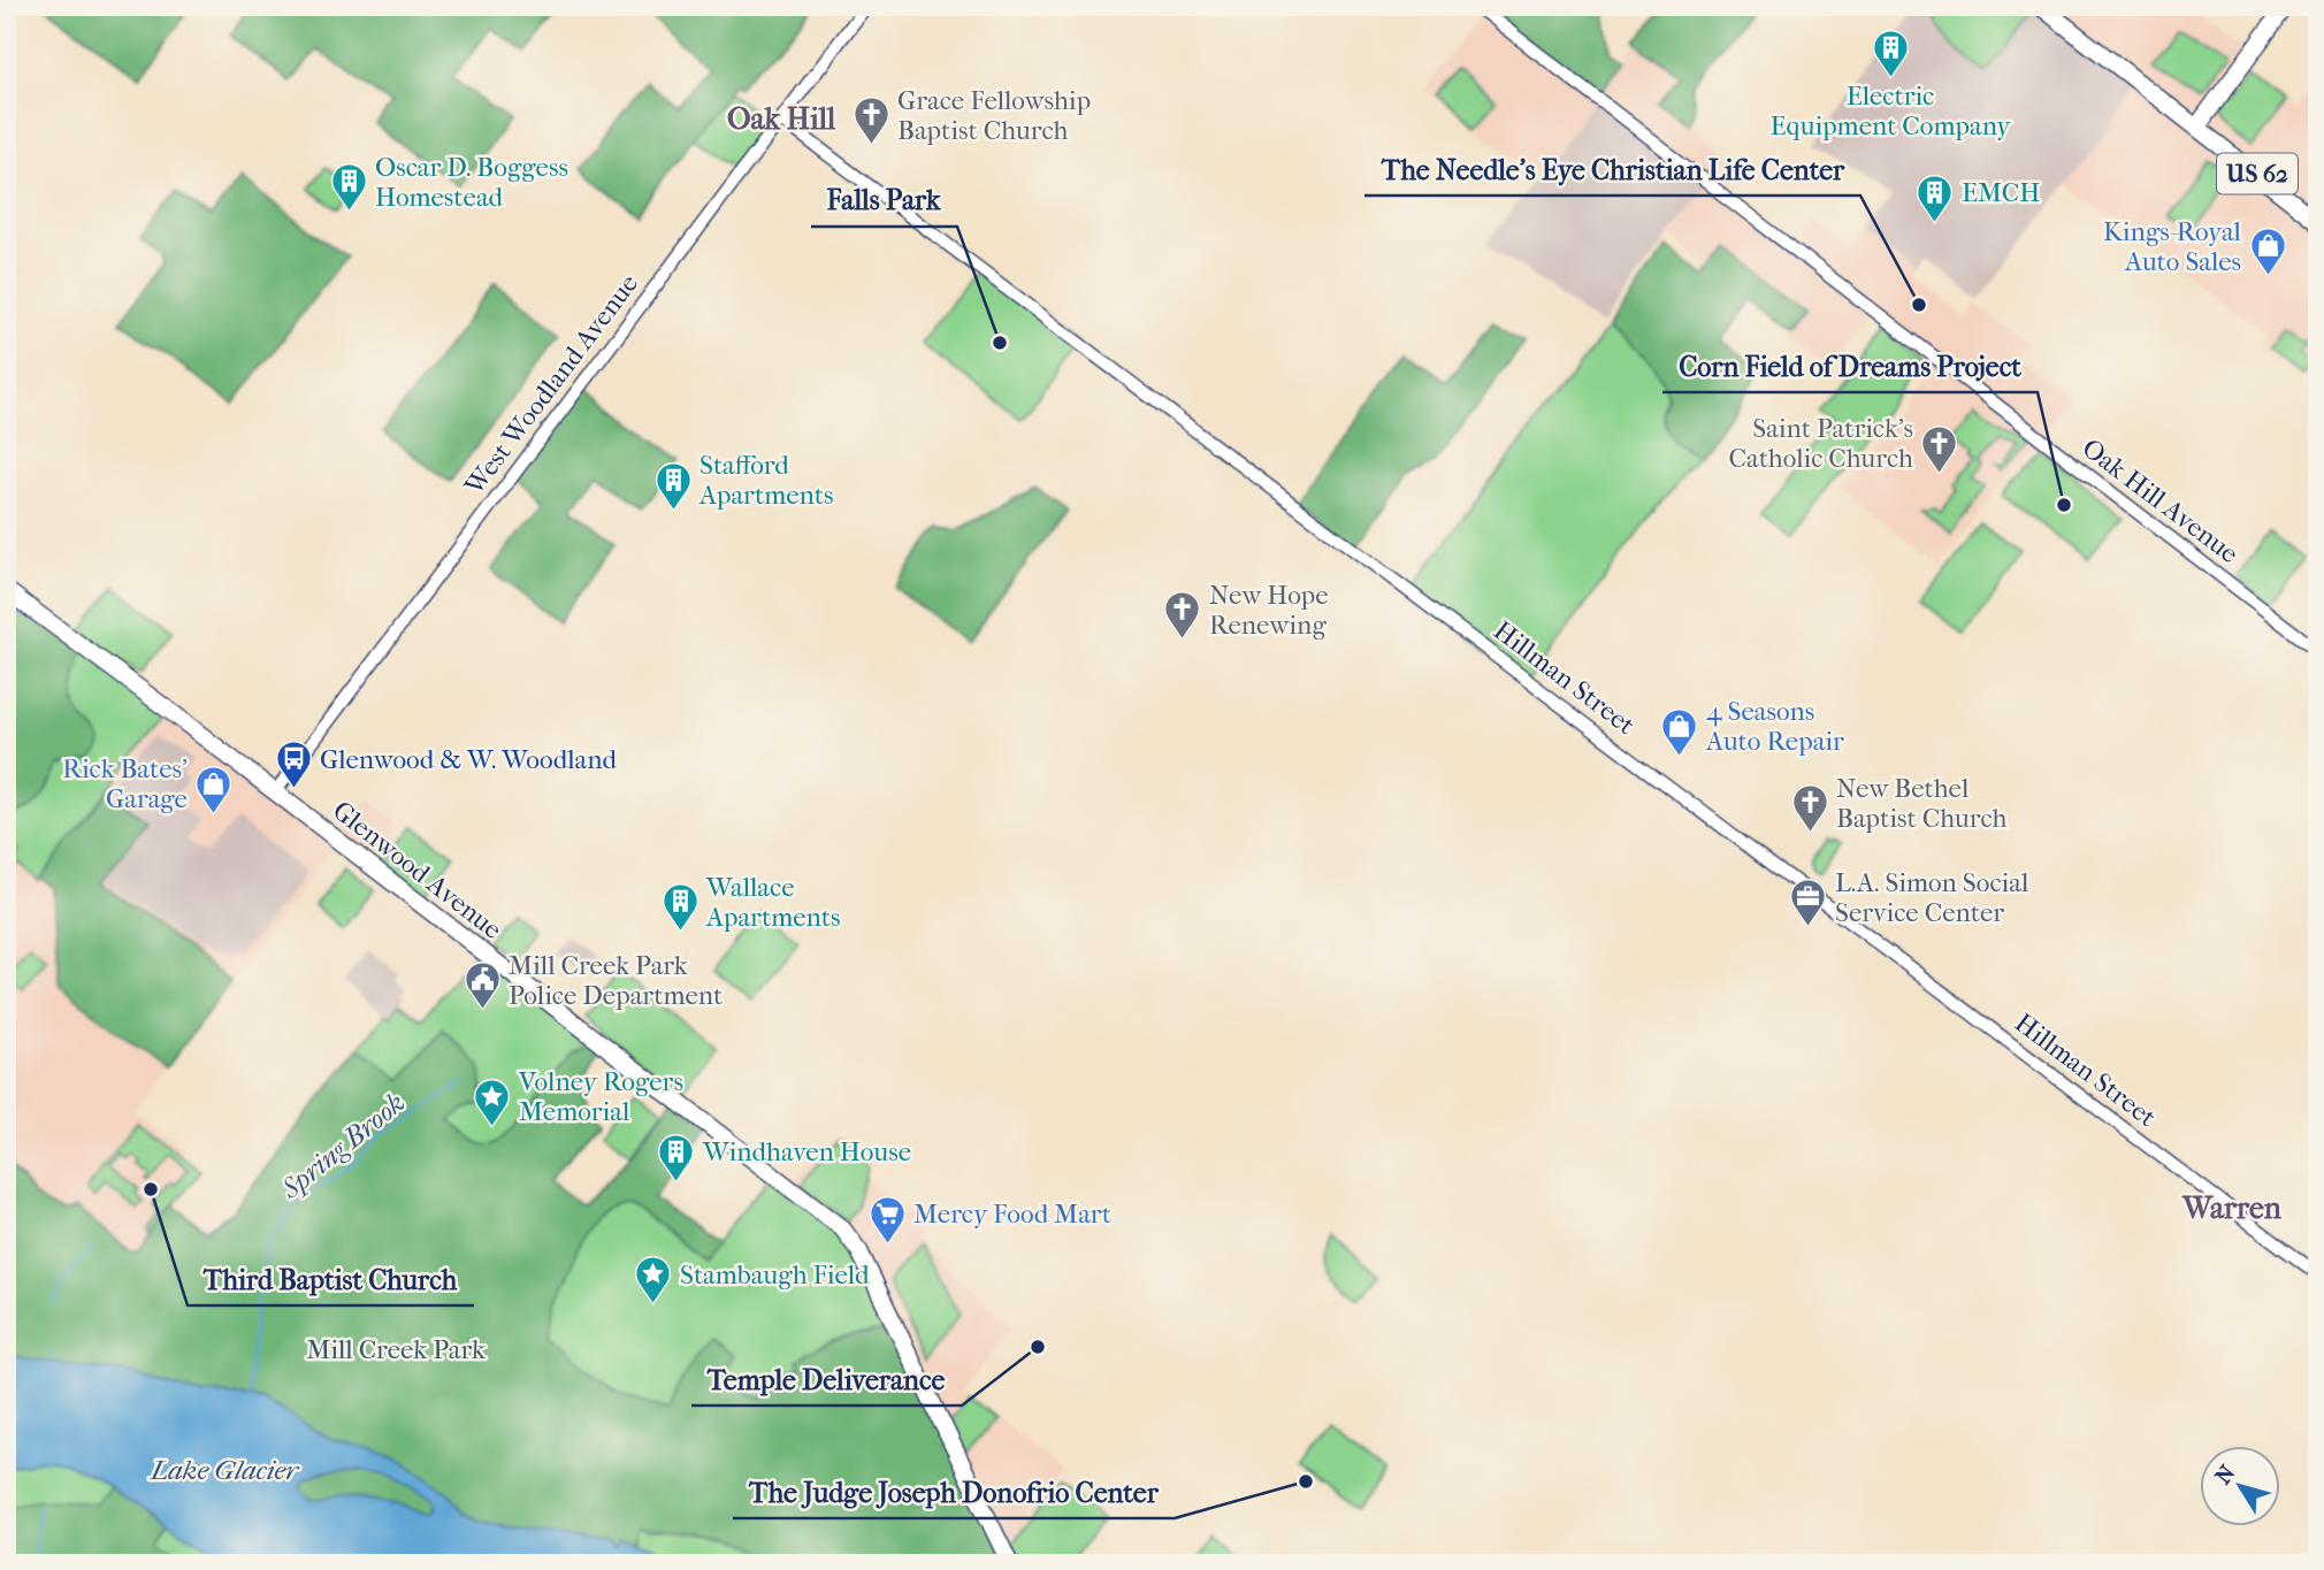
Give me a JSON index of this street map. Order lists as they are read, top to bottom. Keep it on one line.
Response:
{"streets":{"main road":["US 62","Glenwood Avenue"],"street":["West Woodland Avenue","Oak Hill Avenue","Hillman Street"]},"crossings":[["West Woodland Avenue","Hillman Street"],["West Woodland Avenue","Glenwood Avenue"]],"districts":["Oak Hill","Warren"],"water":["Spring Brook","Lake Glacier"],"parks":["Mill Creek Park"],"places":{"building":["Electric Equipment Company","Oscar D. Boggess Homestead","EMCH","Stafford Apartments","Wallace Apartments","Windhaven House"],"church":["Grace Fellowship Baptist Church","Saint Patrick's Catholic Church","New Hope Renewing","New Bethel Baptist Church"],"shop":["Kings-Royal Auto Sales","4 Seasons Auto Repair","Rick Bates' Garage"],"other":["The Needle's Eye Christian Life Center","Falls Park","Corn Field of Dreams Project","Third Baptist Church","Temple Deliverance","The Judge Joseph Donofrio Center"],"bus stop":["Glenwood & W. Woodland"],"office":["L.A. Simon Social Service Center"],"public building":["Mill Creek Park Police Department"],"place":["Volney Rogers Memorial","Stambaugh Field"],"supermarket":["Mercy Food Mart"]},"north":"top left"}
